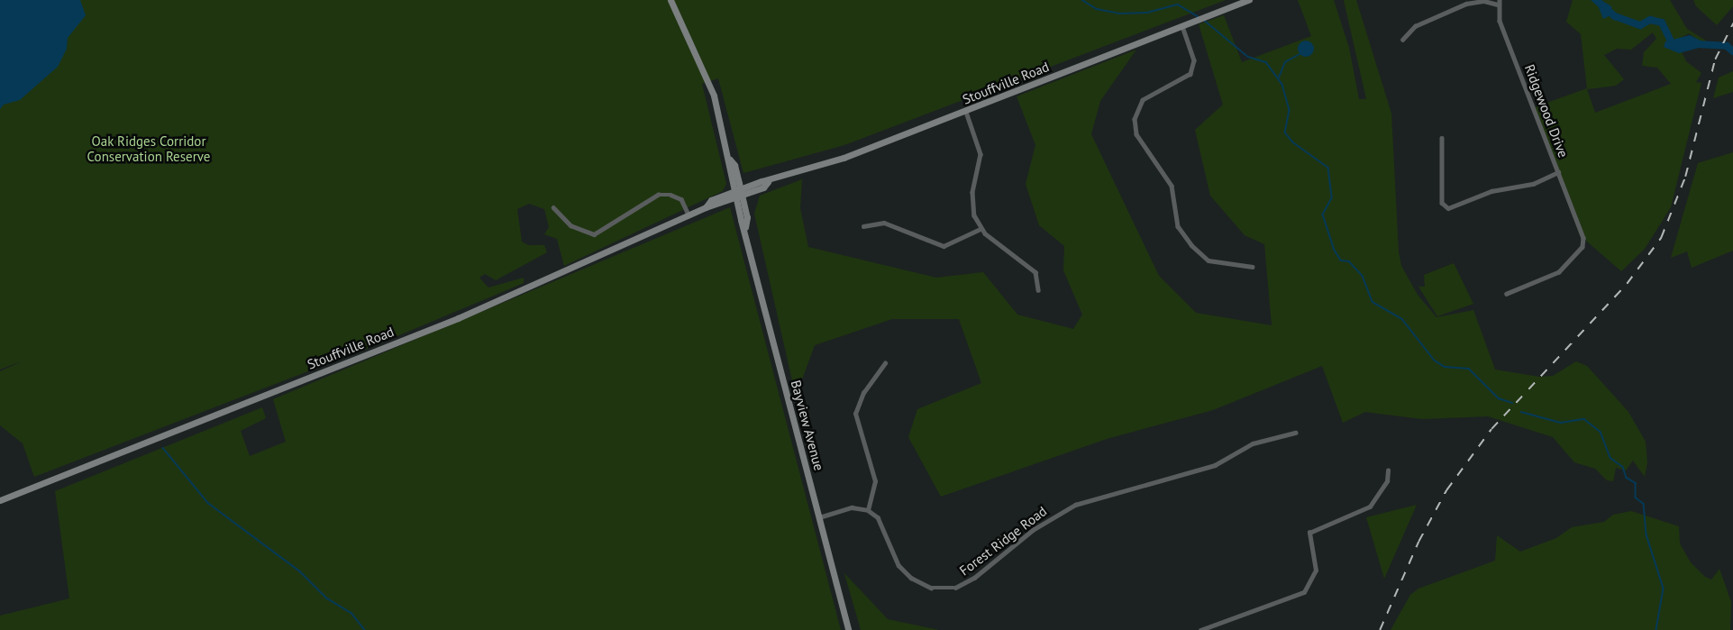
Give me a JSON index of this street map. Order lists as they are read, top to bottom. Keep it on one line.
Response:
{"streets":{"main road":["Stouffville Road","Bayview Avenue"],"street":["Ridgewood Drive","Forest Ridge Road"]},"crossings":[["Stouffville Road","Bayview Avenue"]],"parks":["Oak Ridges Corridor Conservation Reserve"]}
